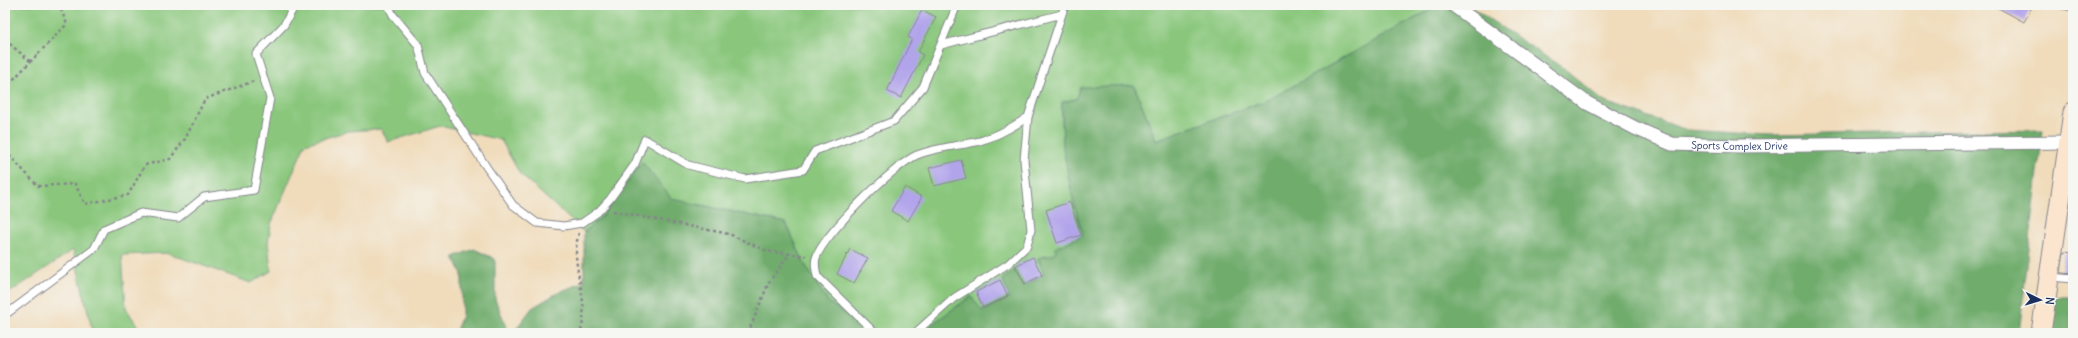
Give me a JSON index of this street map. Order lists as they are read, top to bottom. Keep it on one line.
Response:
{"streets":{"street":["Sports Complex Drive"]},"north":"right"}
